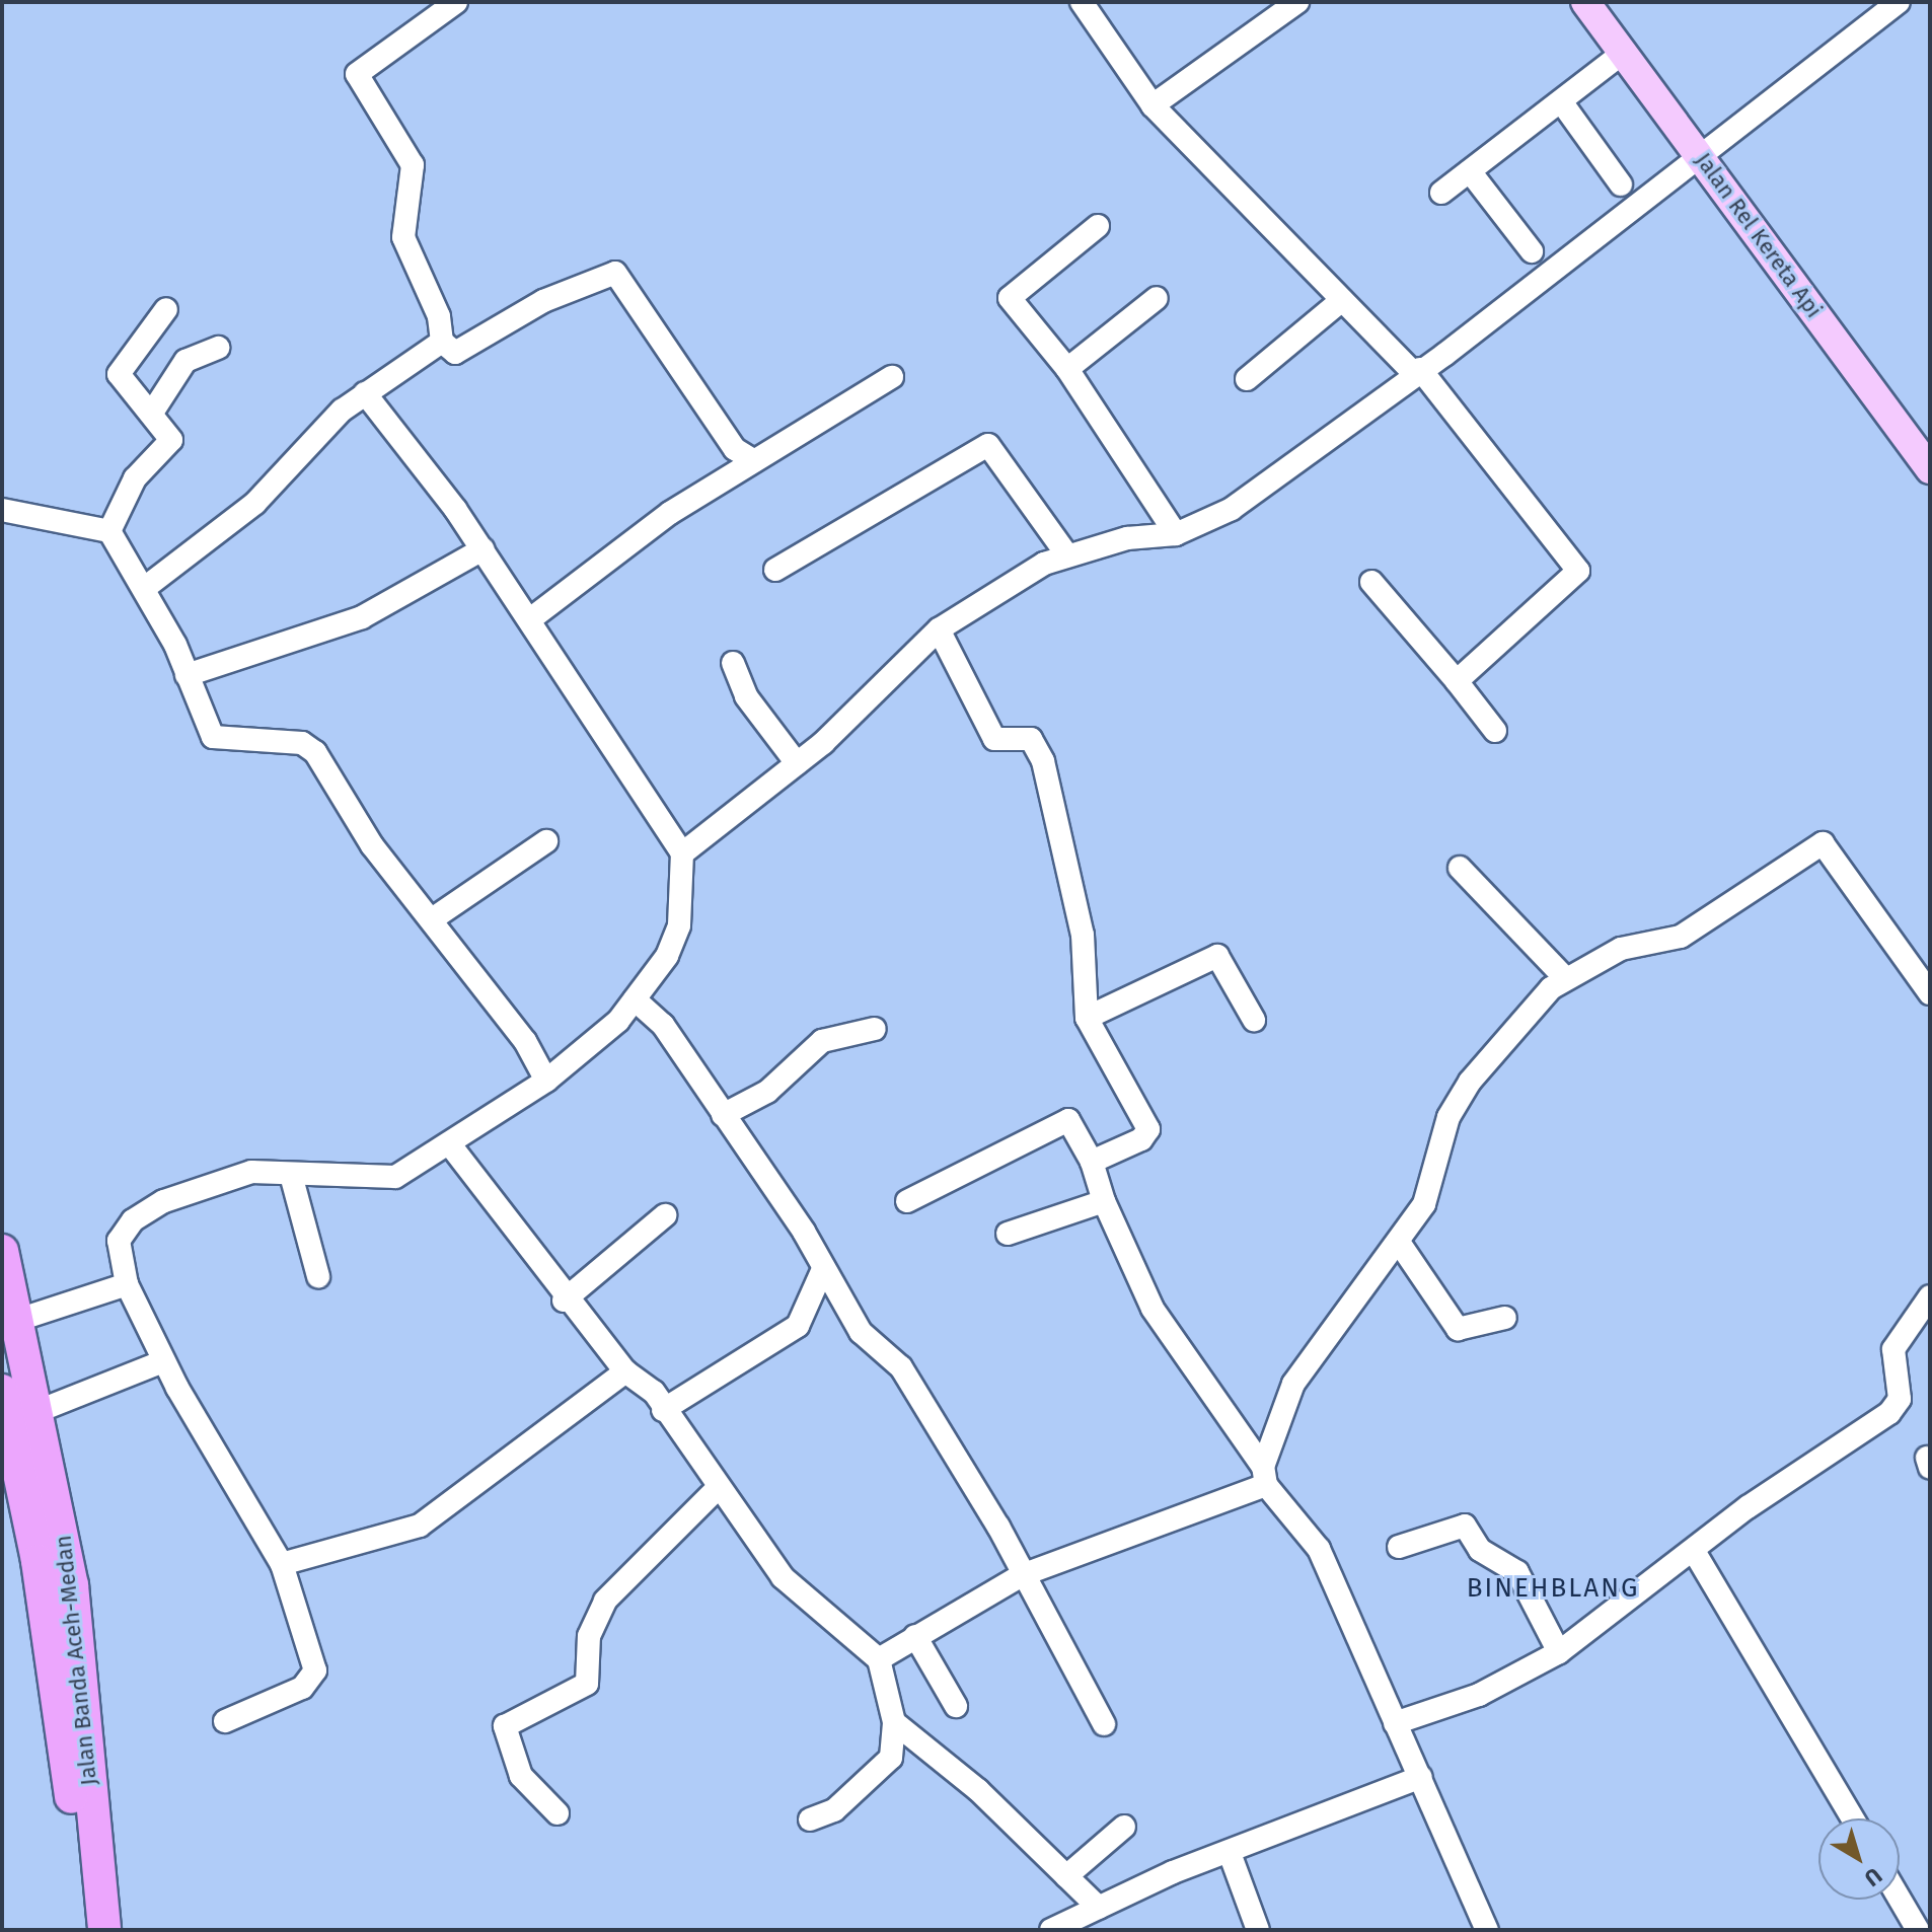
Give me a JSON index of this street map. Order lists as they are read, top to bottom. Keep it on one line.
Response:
{"streets":{"highway":["Jalan Banda Aceh-Medan"],"main road":["Jalan Rel Kereta Api"]},"districts":["BINEHBLANG"],"north":"bottom right"}
